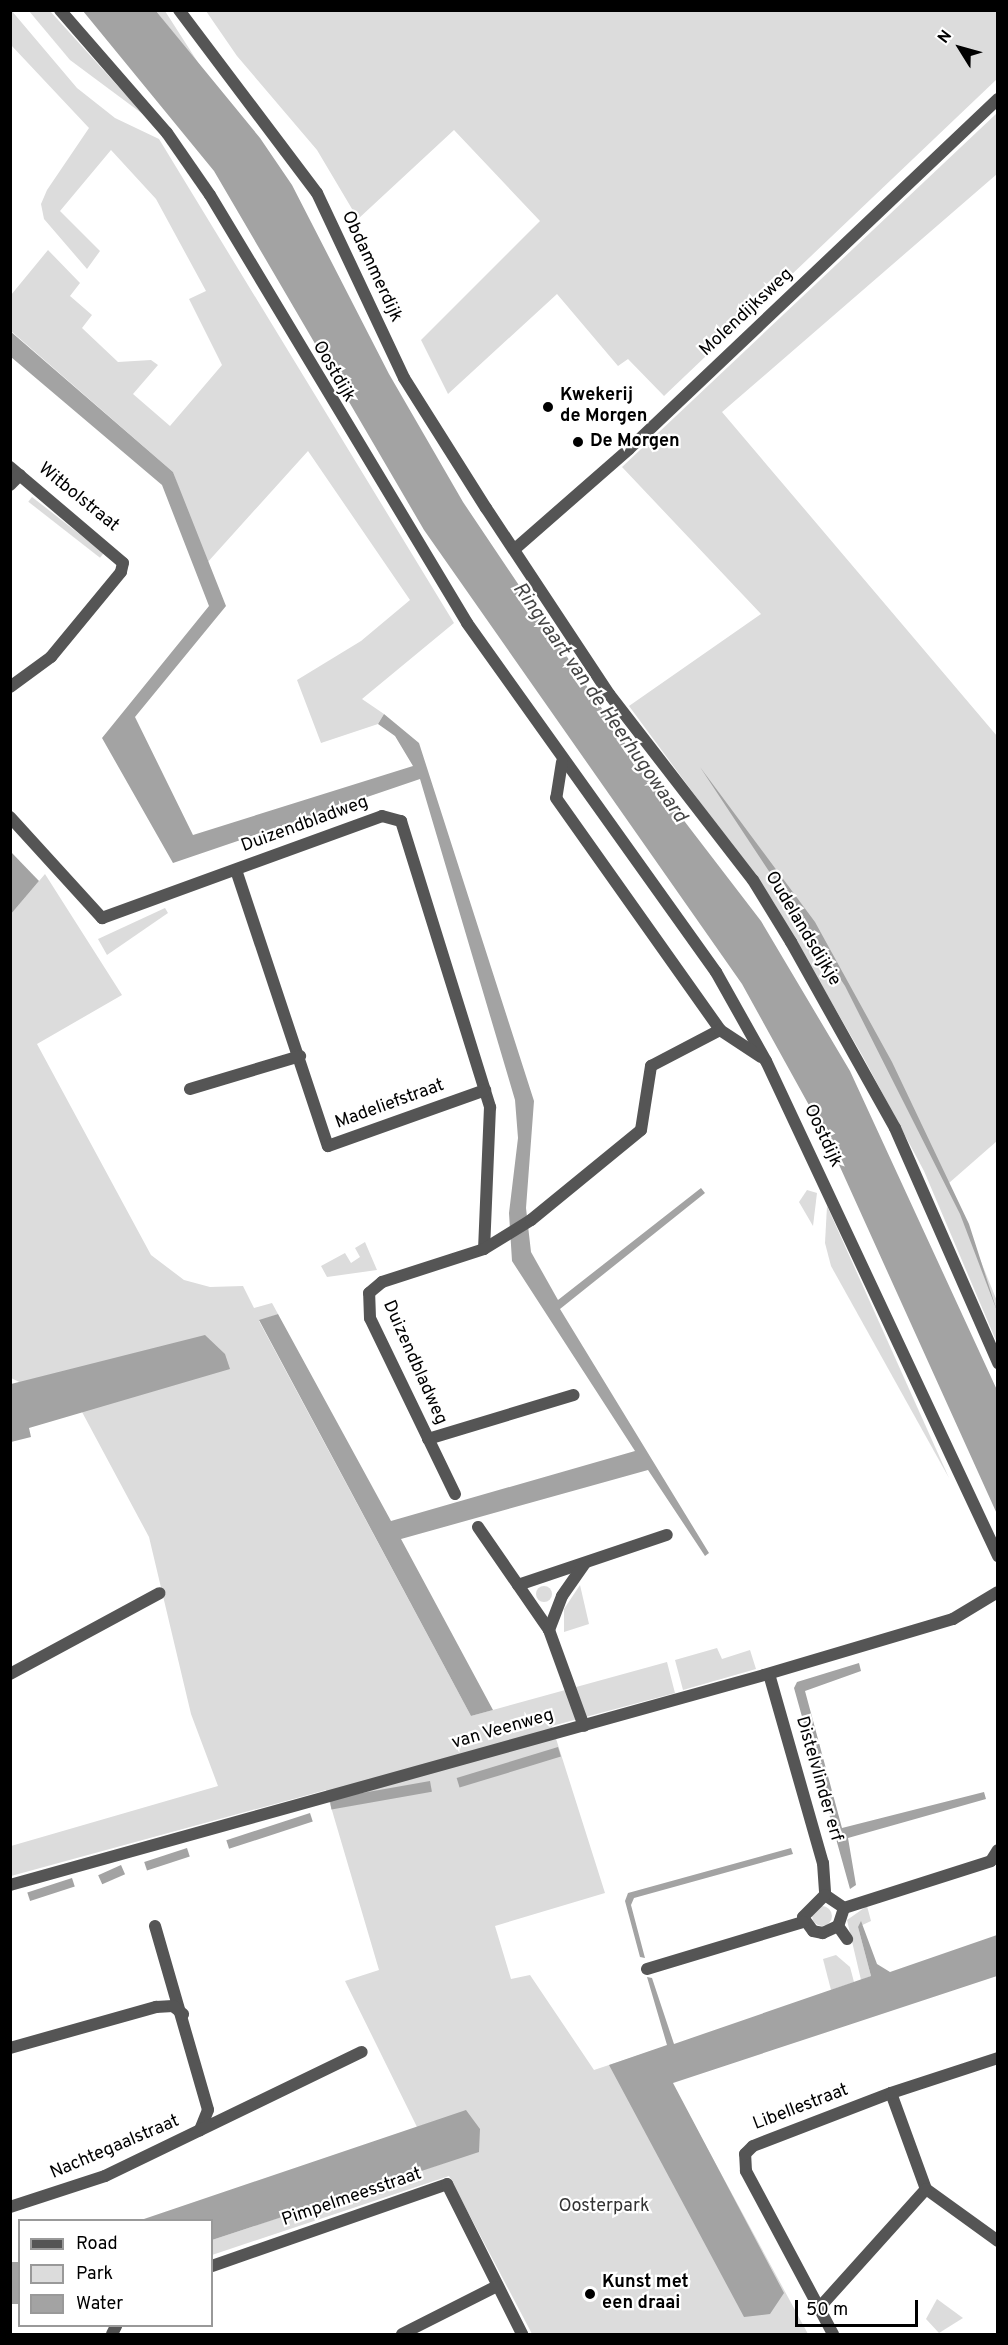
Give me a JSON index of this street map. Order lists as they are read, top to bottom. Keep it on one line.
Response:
{"streets":{"street":["Obdammerdijk","Molendijksweg","Oostdijk","Witbolstraat","Duizendbladweg","Oudelandsdijkje","Madeliefstraat","van Veenweg","Distelvlinder erf","Libellestraat","Nachtegaalstraat","Pimpelmeesstraat"]},"crossings":[["Obdammerdijk","Molendijksweg"],["Obdammerdijk","Oudelandsdijkje"],["Molendijksweg","Oudelandsdijkje"],["Duizendbladweg","Madeliefstraat"],["van Veenweg","Distelvlinder erf"]],"water":["Ringvaart van de Heerhugowaard"],"parks":["Oosterpark"],"places":["Kwekerij de Morgen","De Morgen","Kunst met een draai"],"legend":["Road","Park","Water"],"scale_bar":"50 m","north":"top left"}
